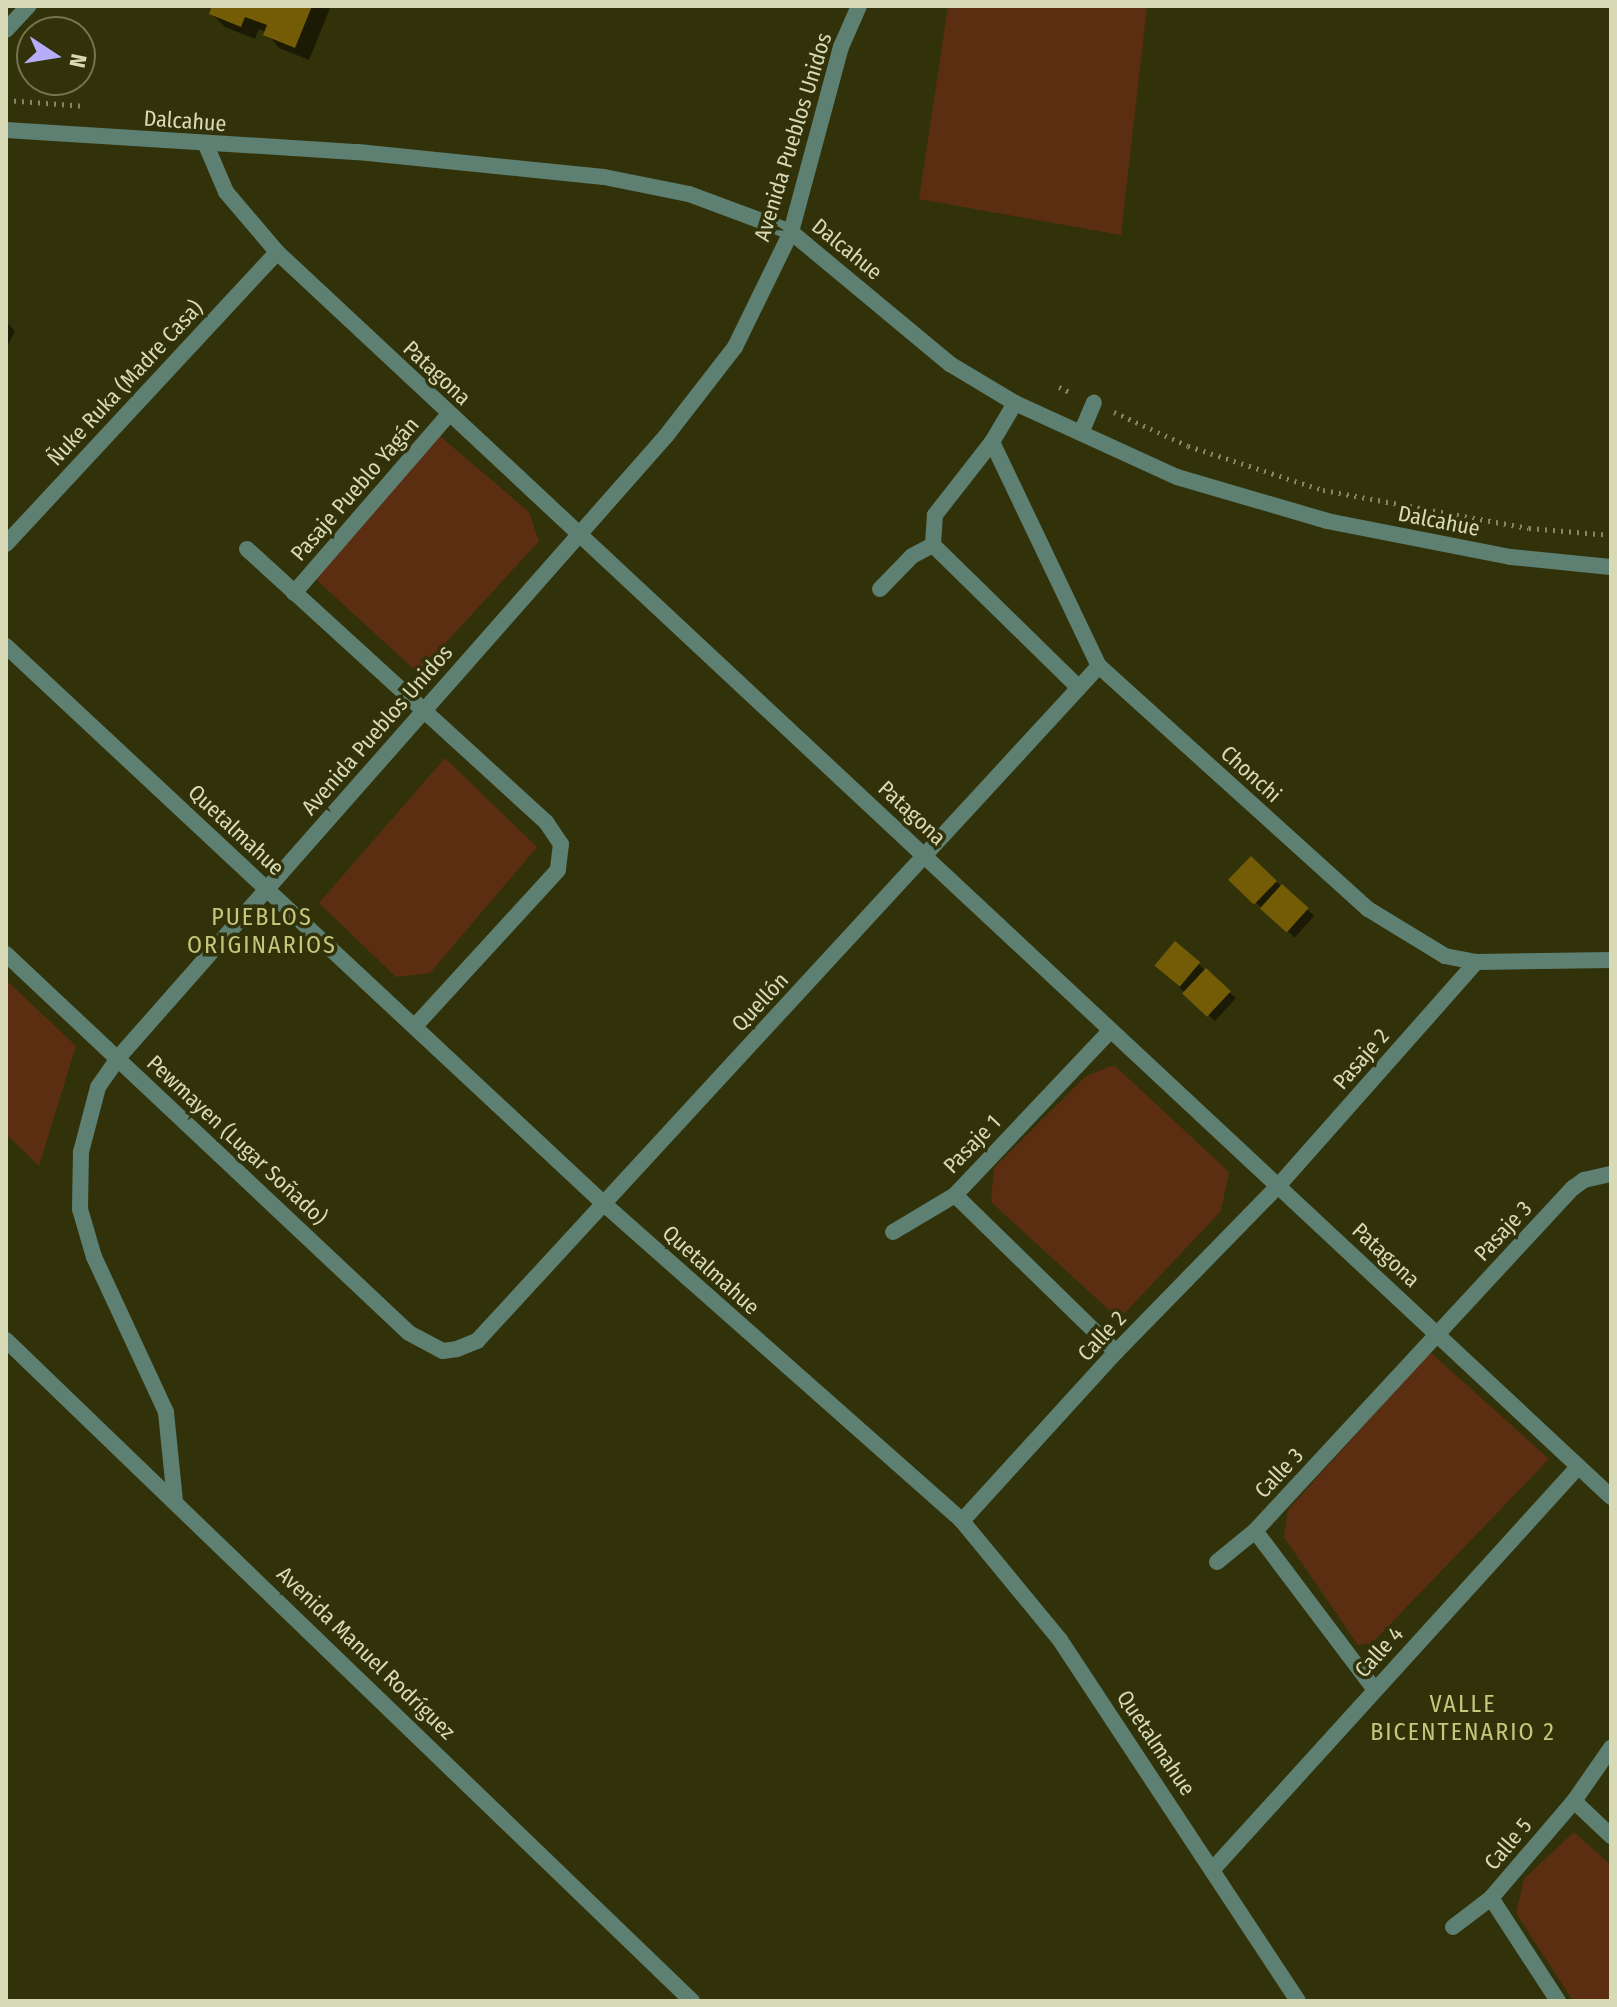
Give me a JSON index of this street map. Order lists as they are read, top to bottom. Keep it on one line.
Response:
{"streets":{"street":["Dalcahue","Avenida Pueblos Unidos","Patagona","Ñuke Ruka (Madre Casa)","Pasaje Pueblo Yagán","Chonchi","Quetalmahue","Quellón","Pasaje 2","Pewmayen (Lugar Soñado)","Pasaje 1","Pasaje 3","Calle 2","Calle 3","Calle 4","Avenida Manuel Rodríguez","Calle 5"]},"crossings":[["Dalcahue","Avenida Pueblos Unidos"],["Dalcahue","Patagona"],["Avenida Pueblos Unidos","Patagona"],["Avenida Pueblos Unidos","Pasaje Pueblo Yagán"],["Avenida Pueblos Unidos","Quetalmahue"],["Avenida Pueblos Unidos","Pewmayen (Lugar Soñado)"],["Avenida Pueblos Unidos","Avenida Manuel Rodríguez"],["Patagona","Ñuke Ruka (Madre Casa)"],["Patagona","Pasaje Pueblo Yagán"],["Patagona","Quellón"],["Patagona","Pasaje 2"],["Patagona","Pasaje 1"],["Patagona","Pasaje 3"],["Patagona","Calle 2"],["Patagona","Calle 3"],["Patagona","Calle 4"],["Pasaje Pueblo Yagán","Quetalmahue"],["Chonchi","Quellón"],["Chonchi","Pasaje 2"],["Quetalmahue","Quellón"],["Quetalmahue","Calle 2"],["Quetalmahue","Calle 4"],["Quellón","Pewmayen (Lugar Soñado)"],["Pasaje 2","Calle 2"],["Pasaje 1","Calle 2"],["Pasaje 3","Calle 3"],["Calle 3","Calle 4"]],"districts":["PUEBLOS ORIGINARIOS","VALLE BICENTENARIO 2"],"north":"right"}
